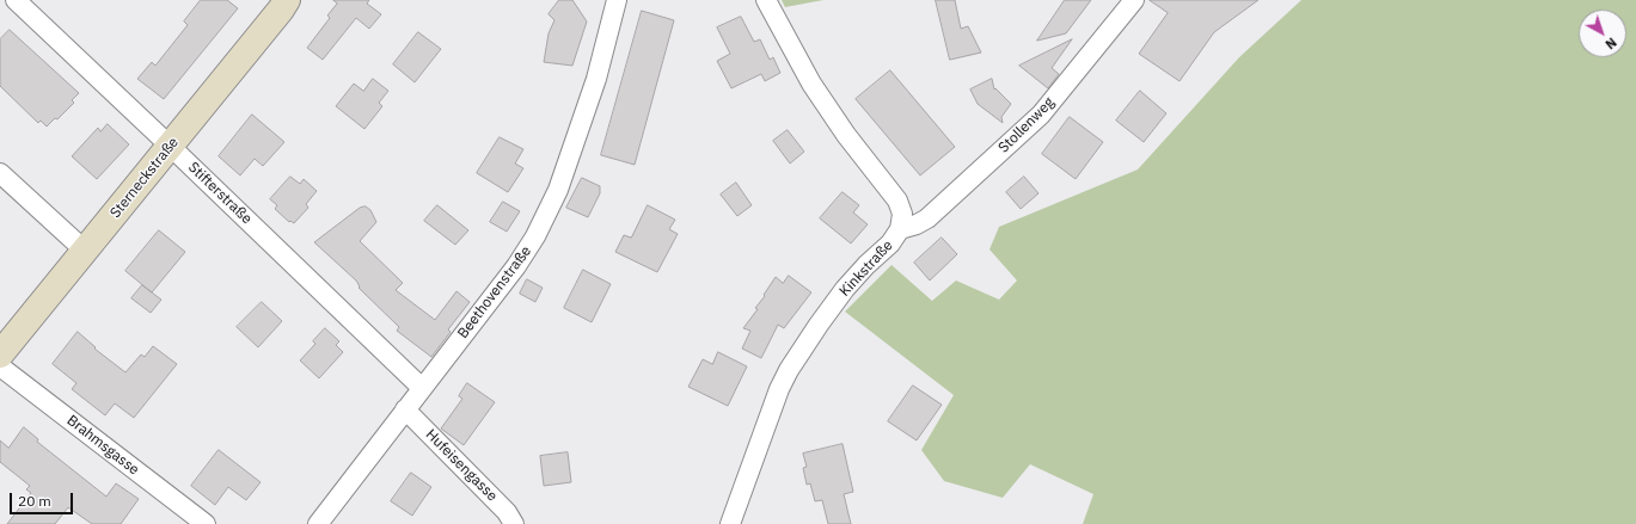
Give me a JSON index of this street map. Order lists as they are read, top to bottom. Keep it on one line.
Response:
{"streets":{"street":["Stollenweg","Sterneckstraße","Stifterstraße","Kinkstraße","Beethovenstraße","Brahmsgasse","Hufeisengasse"]},"crossings":[["Stollenweg","Kinkstraße"],["Sterneckstraße","Stifterstraße"],["Stifterstraße","Beethovenstraße"],["Beethovenstraße","Hufeisengasse"]],"scale_bar":"20 m","north":"bottom right"}
